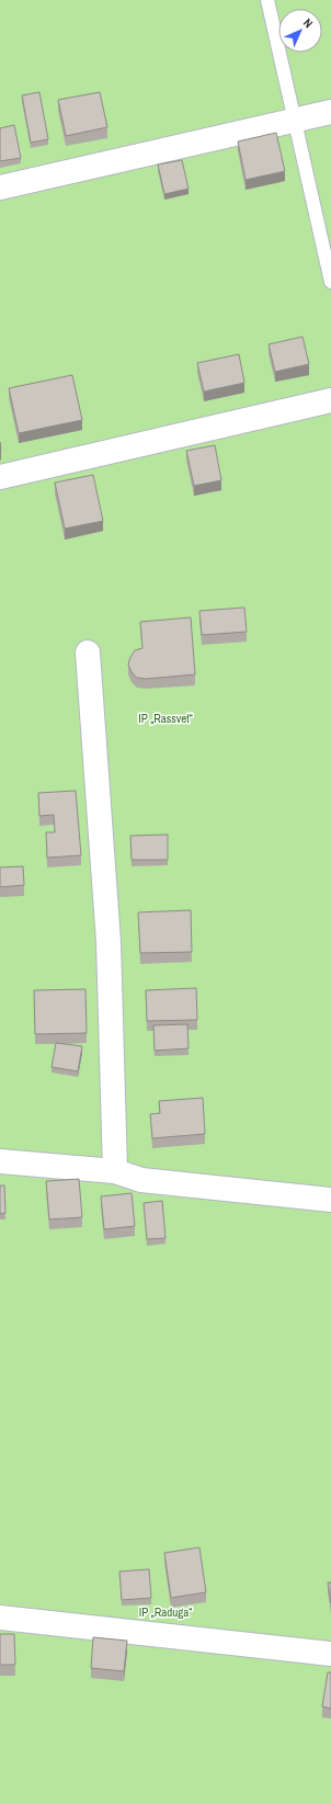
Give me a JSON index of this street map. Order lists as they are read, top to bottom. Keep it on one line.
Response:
{"parks":["IP „Rassvet“","IP „Raduga“"],"north":"top right"}
